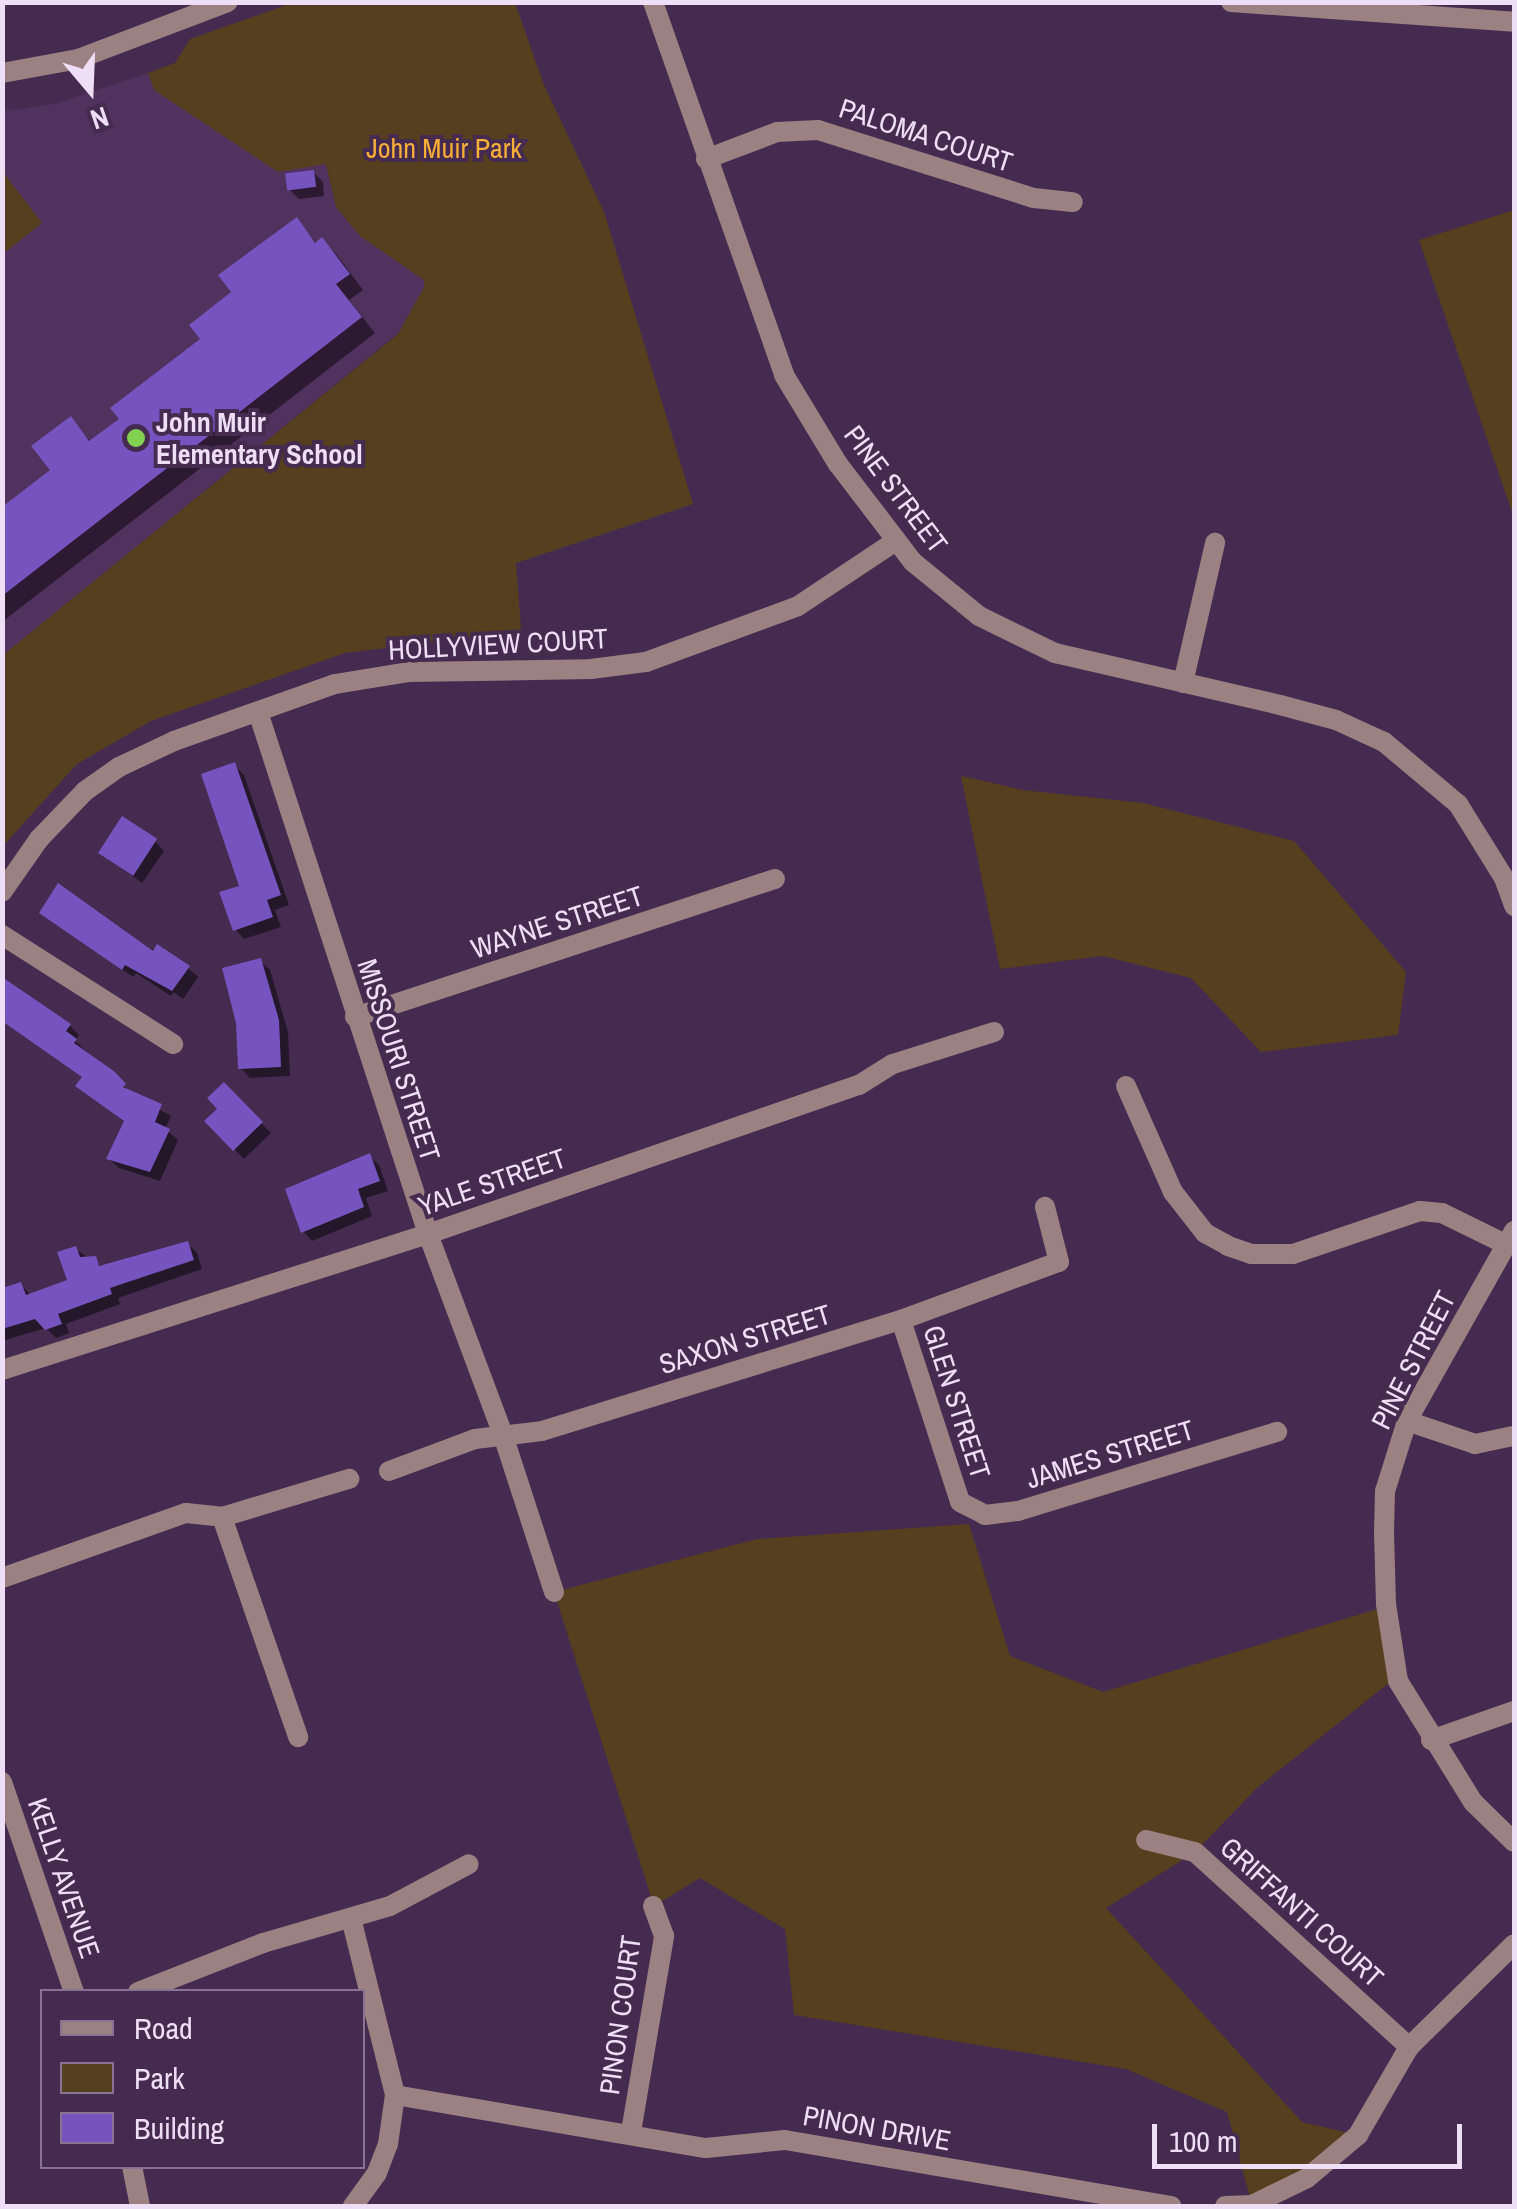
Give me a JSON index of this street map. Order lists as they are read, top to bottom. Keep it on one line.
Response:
{"streets":{"street":["PALOMA COURT","PINE STREET","HOLLYVIEW COURT","WAYNE STREET","MISSOURI STREET","YALE STREET","SAXON STREET","GLEN STREET","JAMES STREET","KELLY AVENUE","GRIFFANTI COURT","PINON COURT","PINON DRIVE"]},"crossings":[["PALOMA COURT","PINE STREET"],["PINE STREET","HOLLYVIEW COURT"],["HOLLYVIEW COURT","MISSOURI STREET"],["WAYNE STREET","MISSOURI STREET"],["MISSOURI STREET","YALE STREET"],["MISSOURI STREET","SAXON STREET"],["SAXON STREET","GLEN STREET"],["GLEN STREET","JAMES STREET"],["PINON COURT","PINON DRIVE"]],"parks":["John Muir Park"],"places":["John Muir Elementary School"],"legend":["Road","Park","Building"],"scale_bar":"100 m","north":"bottom"}
